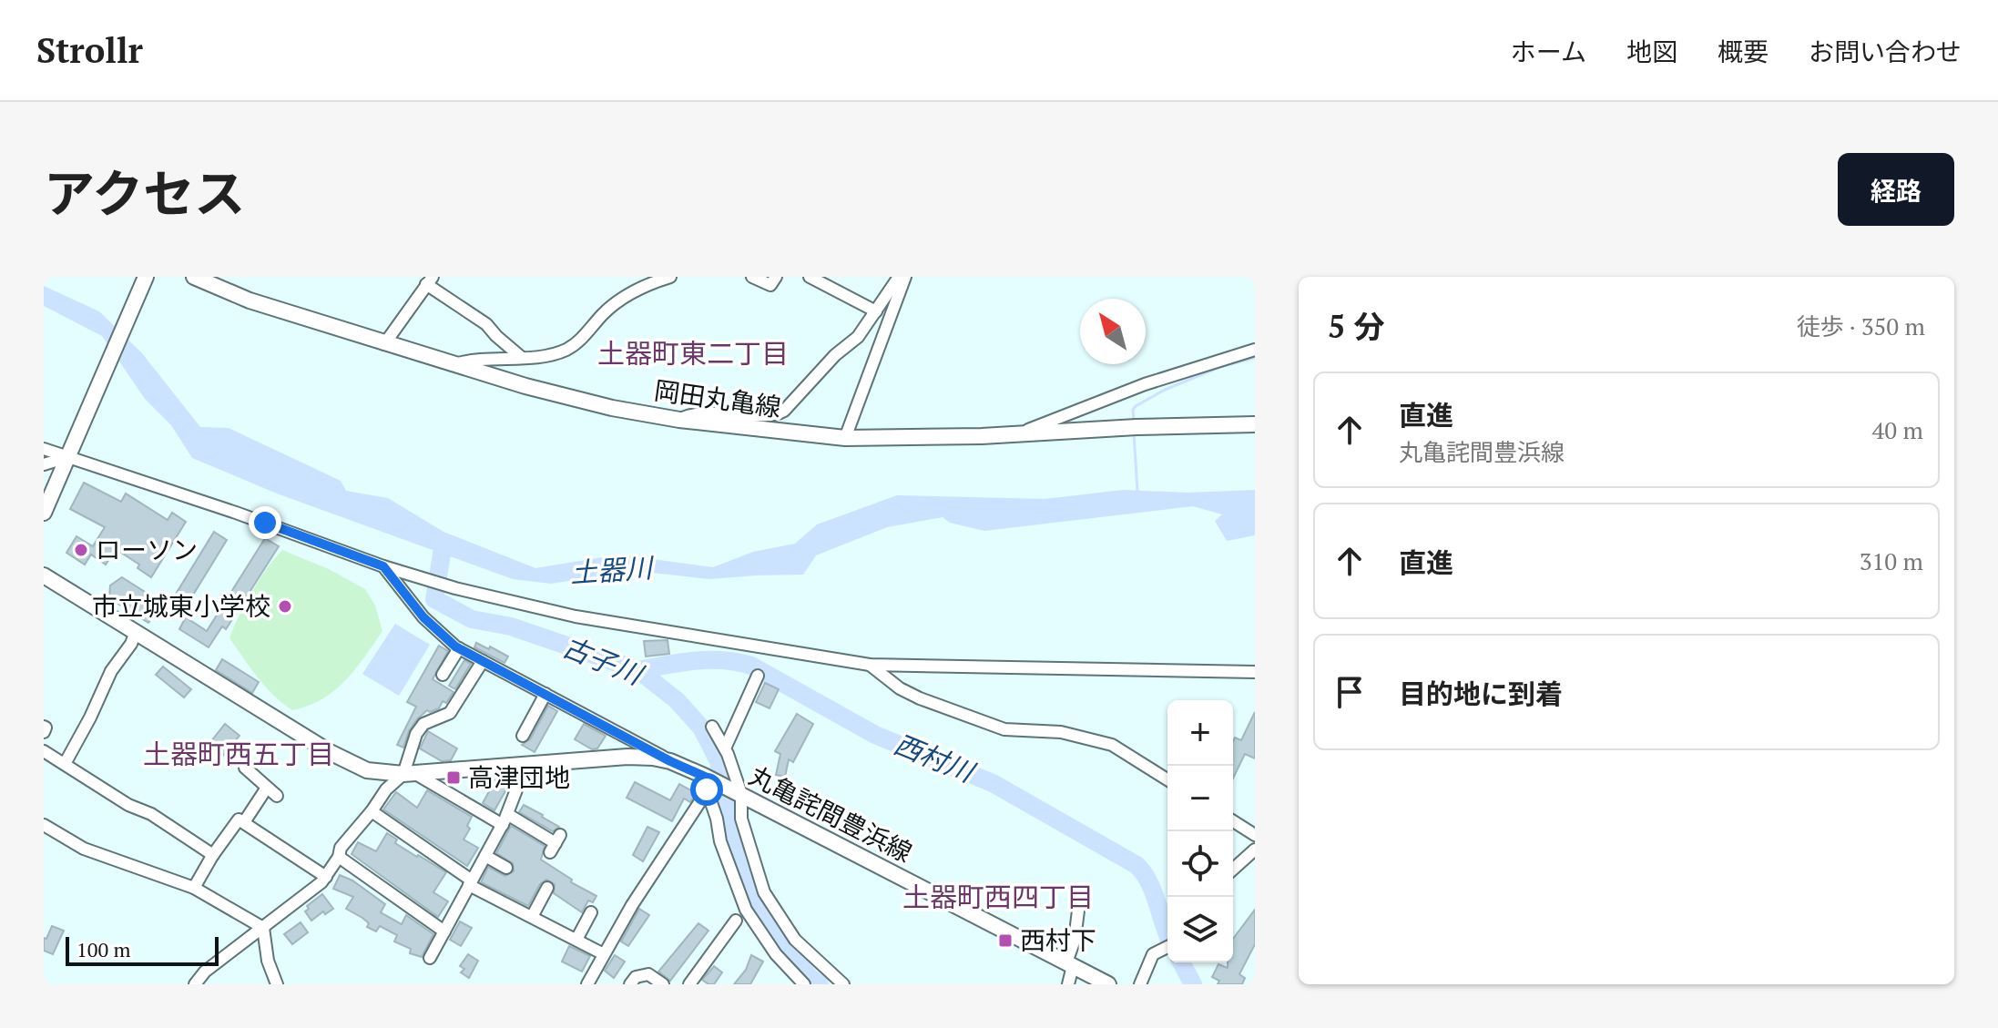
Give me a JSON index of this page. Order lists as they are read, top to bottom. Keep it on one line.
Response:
{"streets":{"main road":["岡田丸亀線","丸亀詫間豊浜線"]},"districts":["土器町東二丁目","土器町西五丁目","土器町西四丁目"],"water":["土器川","古子川","西村川"],"places":{"other":["ローソン","市立城東小学校"],"transit":["高津団地","西村下"]},"scale_bar":"100 m","north":"top left","page":{"header":"Strollr","nav":["ホーム","地図","概要","お問い合わせ"],"title":"アクセス","buttons":"経路","heading":["5 分","徒歩 · 350 m"],"list":[["直進","丸亀詫間豊浜線","40 m"],["直進","310 m"],"目的地に到着"],"map_buttons":["+","−"],"scale":"100 m"}}
